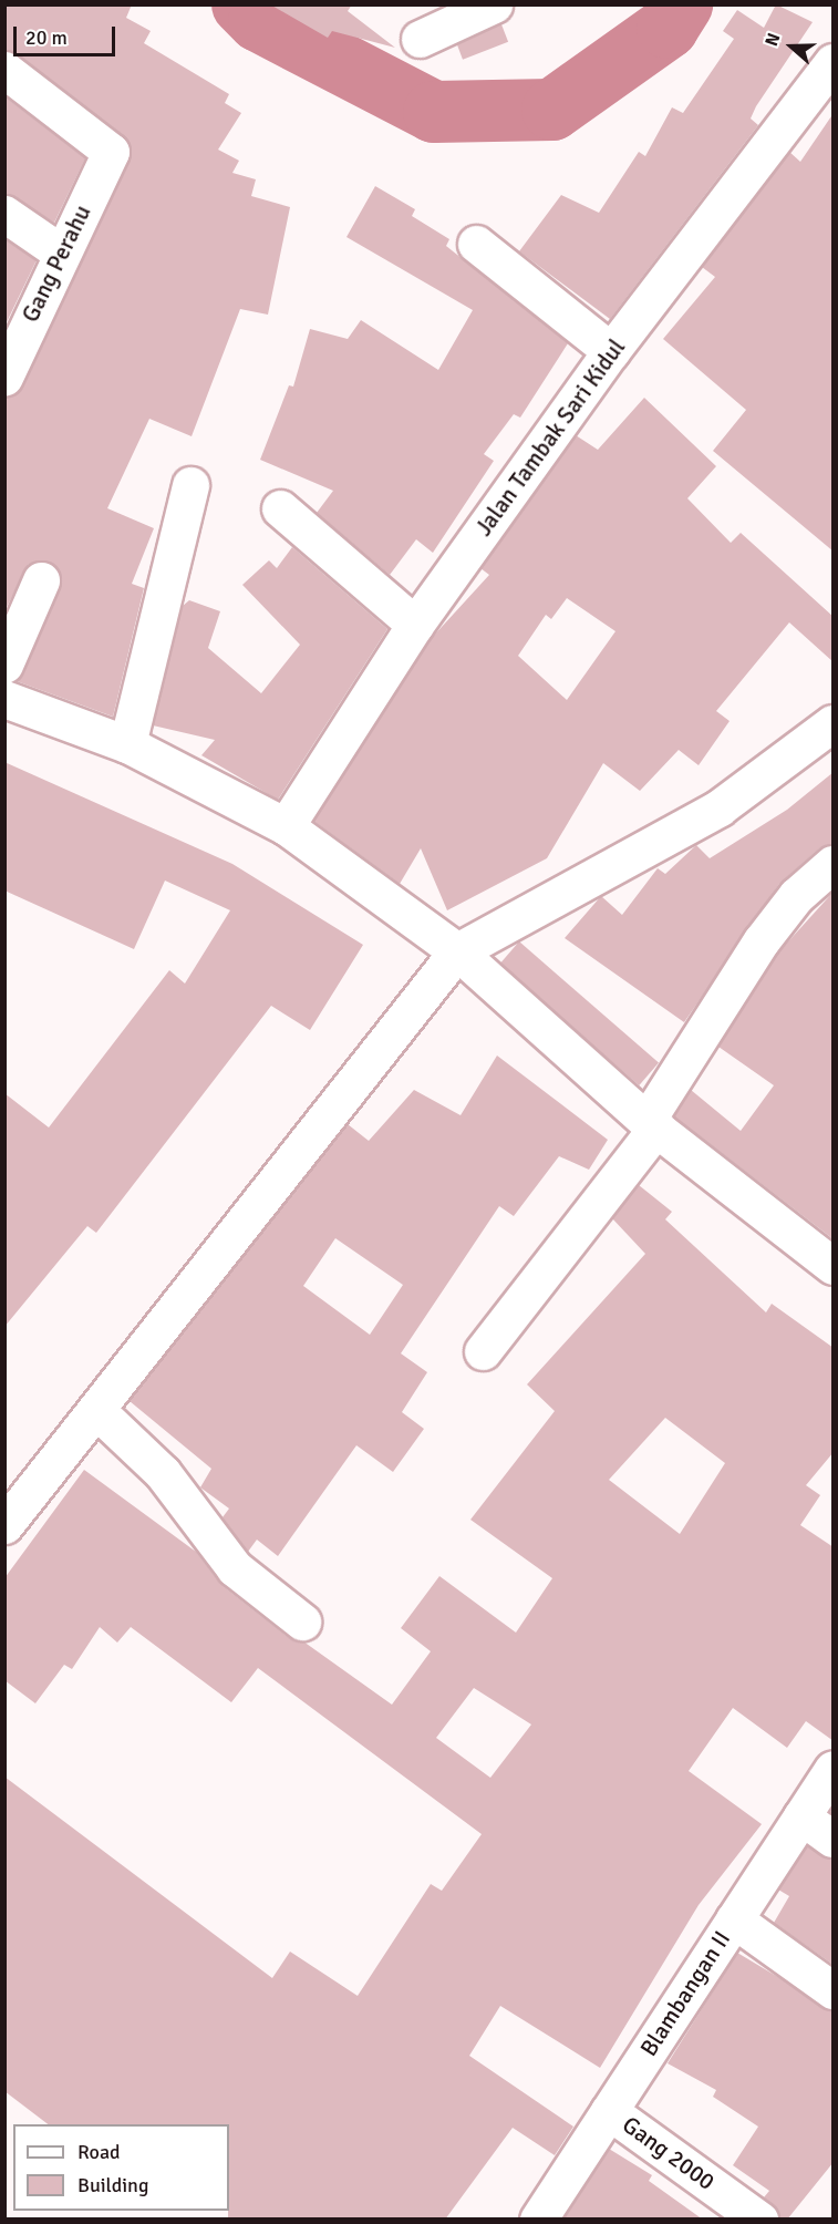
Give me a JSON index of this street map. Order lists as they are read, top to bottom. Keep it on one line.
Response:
{"streets":{"street":["Gang Perahu","Jalan Tambak Sari Kidul","Blambangan II","Gang 2000"]},"crossings":[["Blambangan II","Gang 2000"]],"legend":["Road","Building"],"scale_bar":"20 m","north":"left"}
